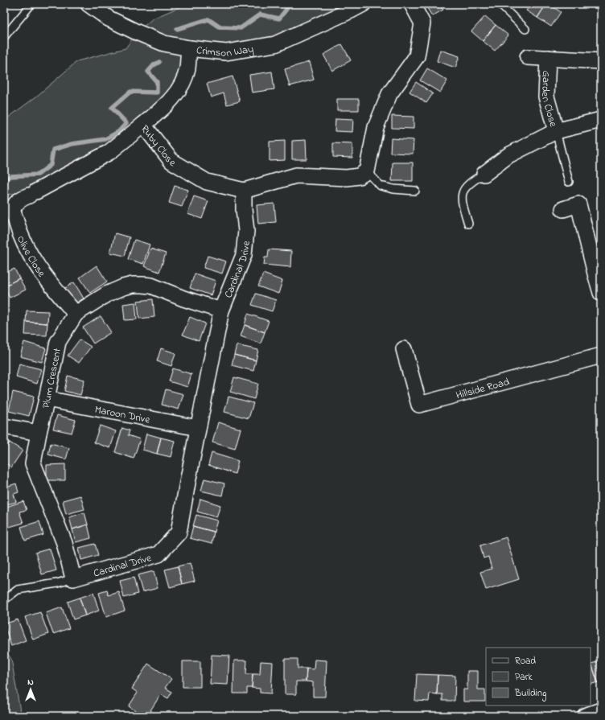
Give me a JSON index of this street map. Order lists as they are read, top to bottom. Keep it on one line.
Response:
{"streets":{"street":["Crimson Way","Garden Close","Ruby Close","Olive Close","Cardinal Drive","Plum Crescent","Hillside Road","Maroon Drive"]},"crossings":[["Crimson Way","Ruby Close"],["Ruby Close","Olive Close"],["Ruby Close","Cardinal Drive"],["Olive Close","Plum Crescent"],["Cardinal Drive","Plum Crescent"],["Cardinal Drive","Maroon Drive"],["Plum Crescent","Maroon Drive"]],"legend":["Road","Park","Building"],"north":"top"}
